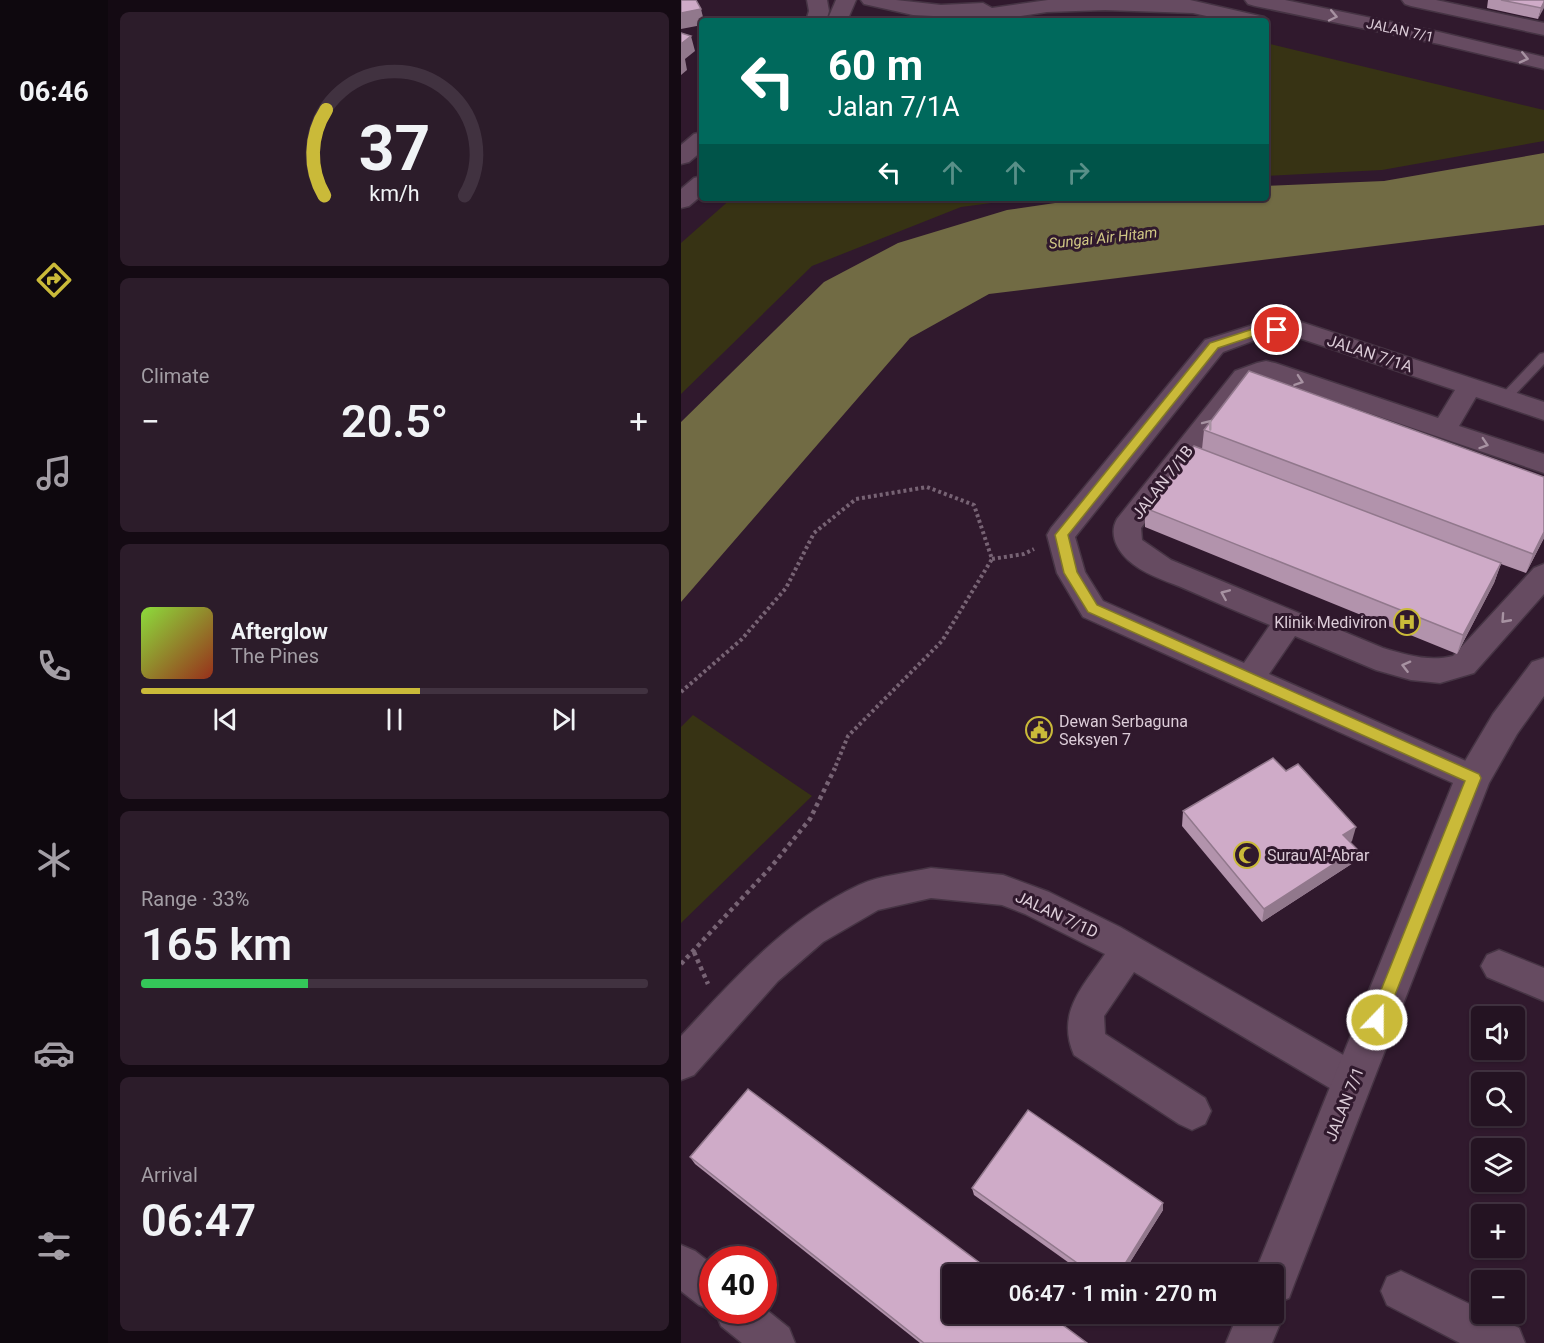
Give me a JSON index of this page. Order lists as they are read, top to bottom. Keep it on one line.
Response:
{"streets":{"street":["JALAN 7/1","JALAN 7/1A","JALAN 7/1B","JALAN 7/1D"]},"crossings":[["JALAN 7/1","JALAN 7/1D"]],"water":["Sungai Air Hitam"],"places":{"hospital":["Klinik Mediviron"],"public building":["Dewan Serbaguna Seksyen 7"],"mosque":["Surau Al-Abrar"]},"page":{"tabs":"06:46","turn":["60 m","Jalan 7/1A"],"tile":["Climate",["Range · 33%","165 km"],["Arrival","06:47"]],"heat":["−","20.5°","+"],"song":["Afterglow","The Pines"],"map_buttons":["+","−"],"limit":"40","trip":"06:47 · 1 min · 270 m","gauge":["37","km/h"]}}
